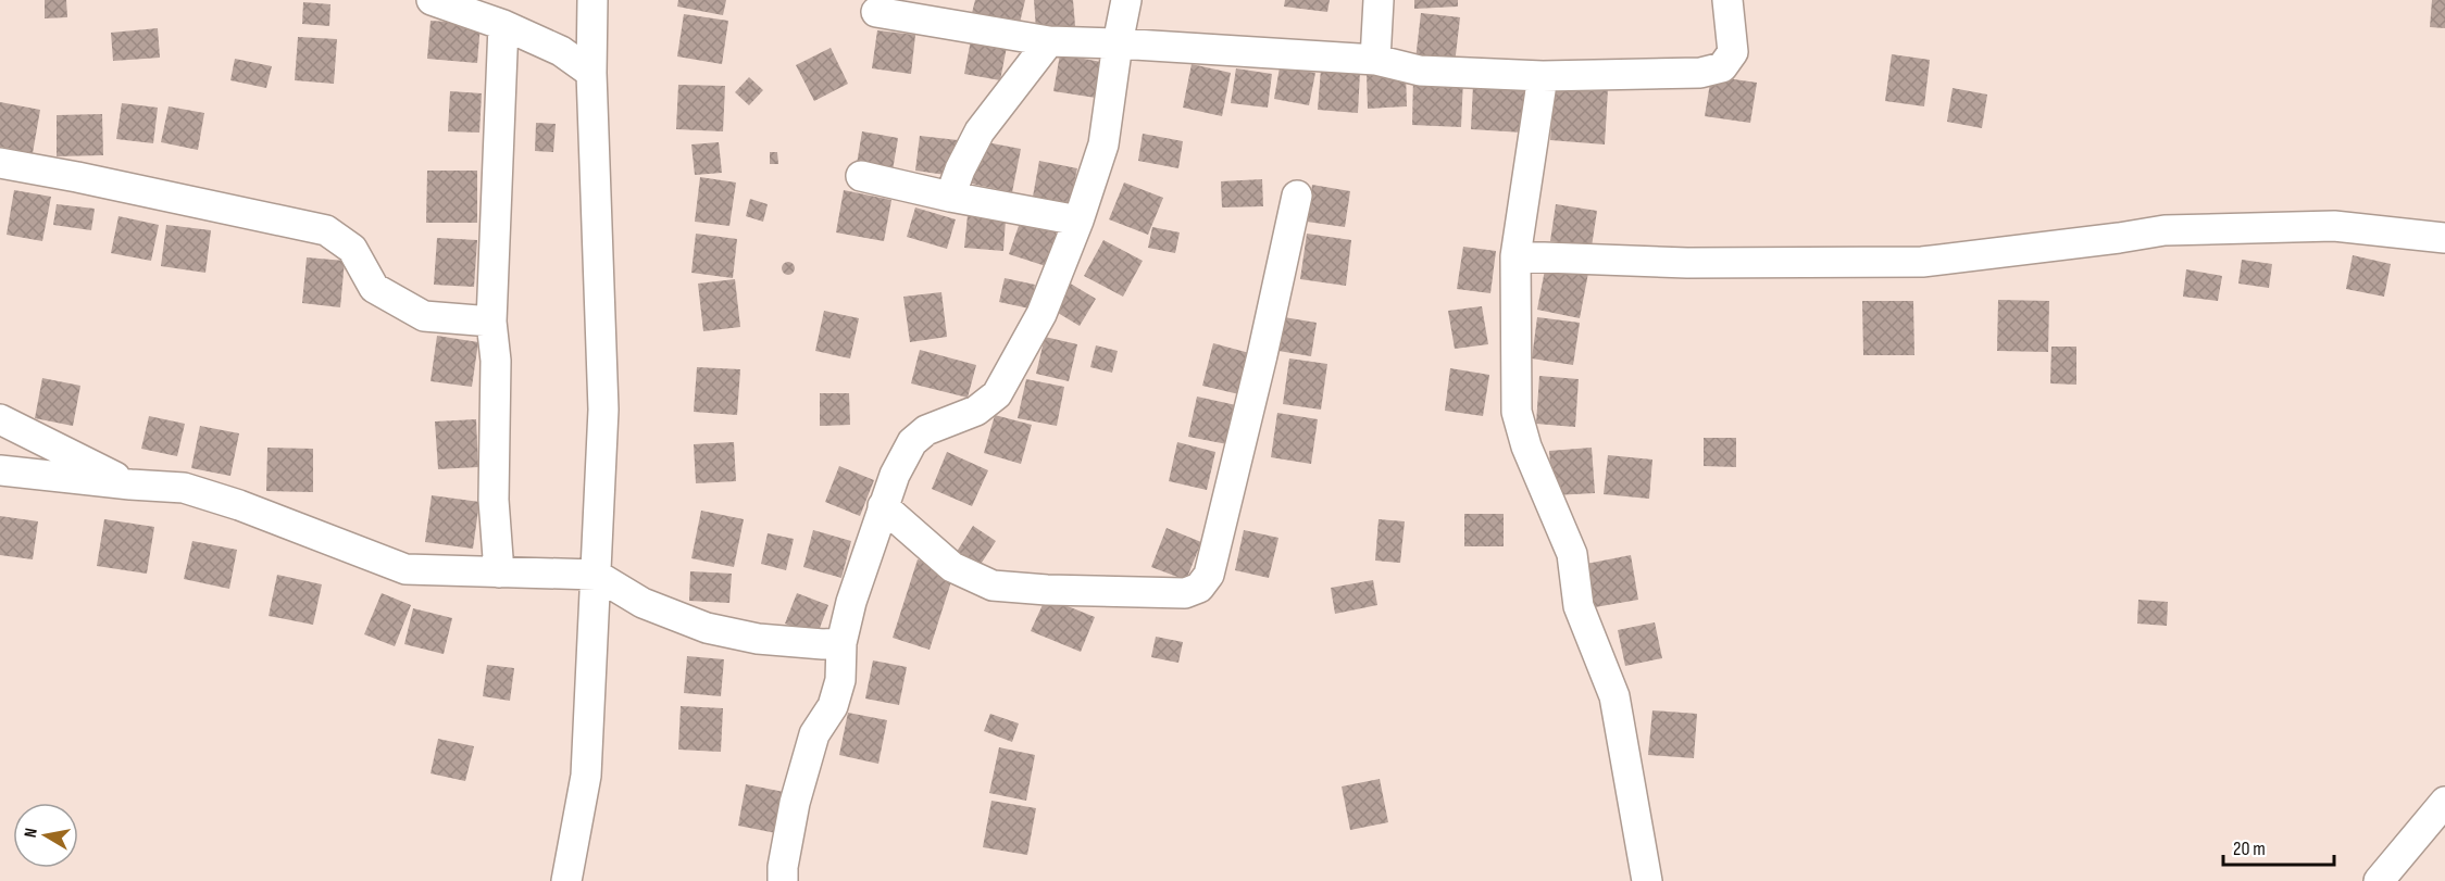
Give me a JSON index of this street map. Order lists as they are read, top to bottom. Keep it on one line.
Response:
{"scale_bar":"20 m","north":"left"}
